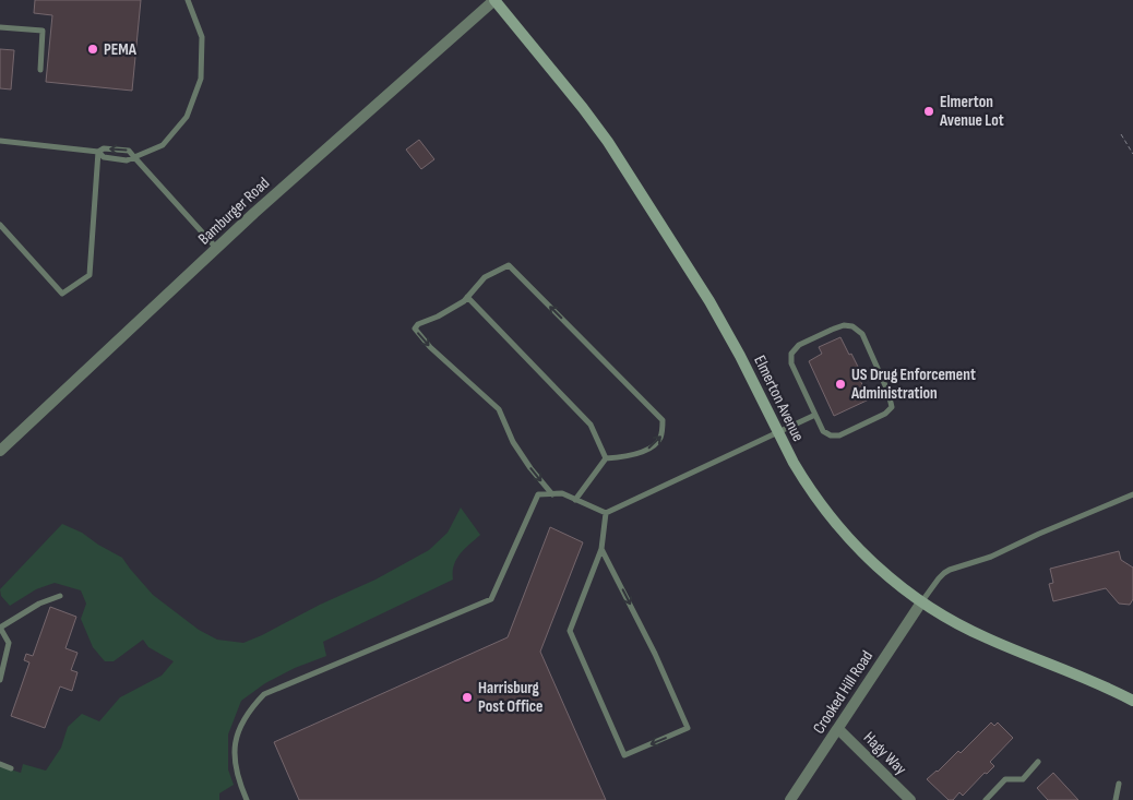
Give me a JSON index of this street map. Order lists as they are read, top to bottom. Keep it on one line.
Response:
{"streets":{"main road":["Elmerton Avenue"],"street":["Bamburger Road","Crooked Hill Road","Hagy Way"]},"crossings":[["Bamburger Road","Elmerton Avenue"],["Elmerton Avenue","Crooked Hill Road"],["Crooked Hill Road","Hagy Way"]],"places":["PEMA","Elmerton Avenue Lot","US Drug Enforcement Administration","Harrisburg Post Office"]}
